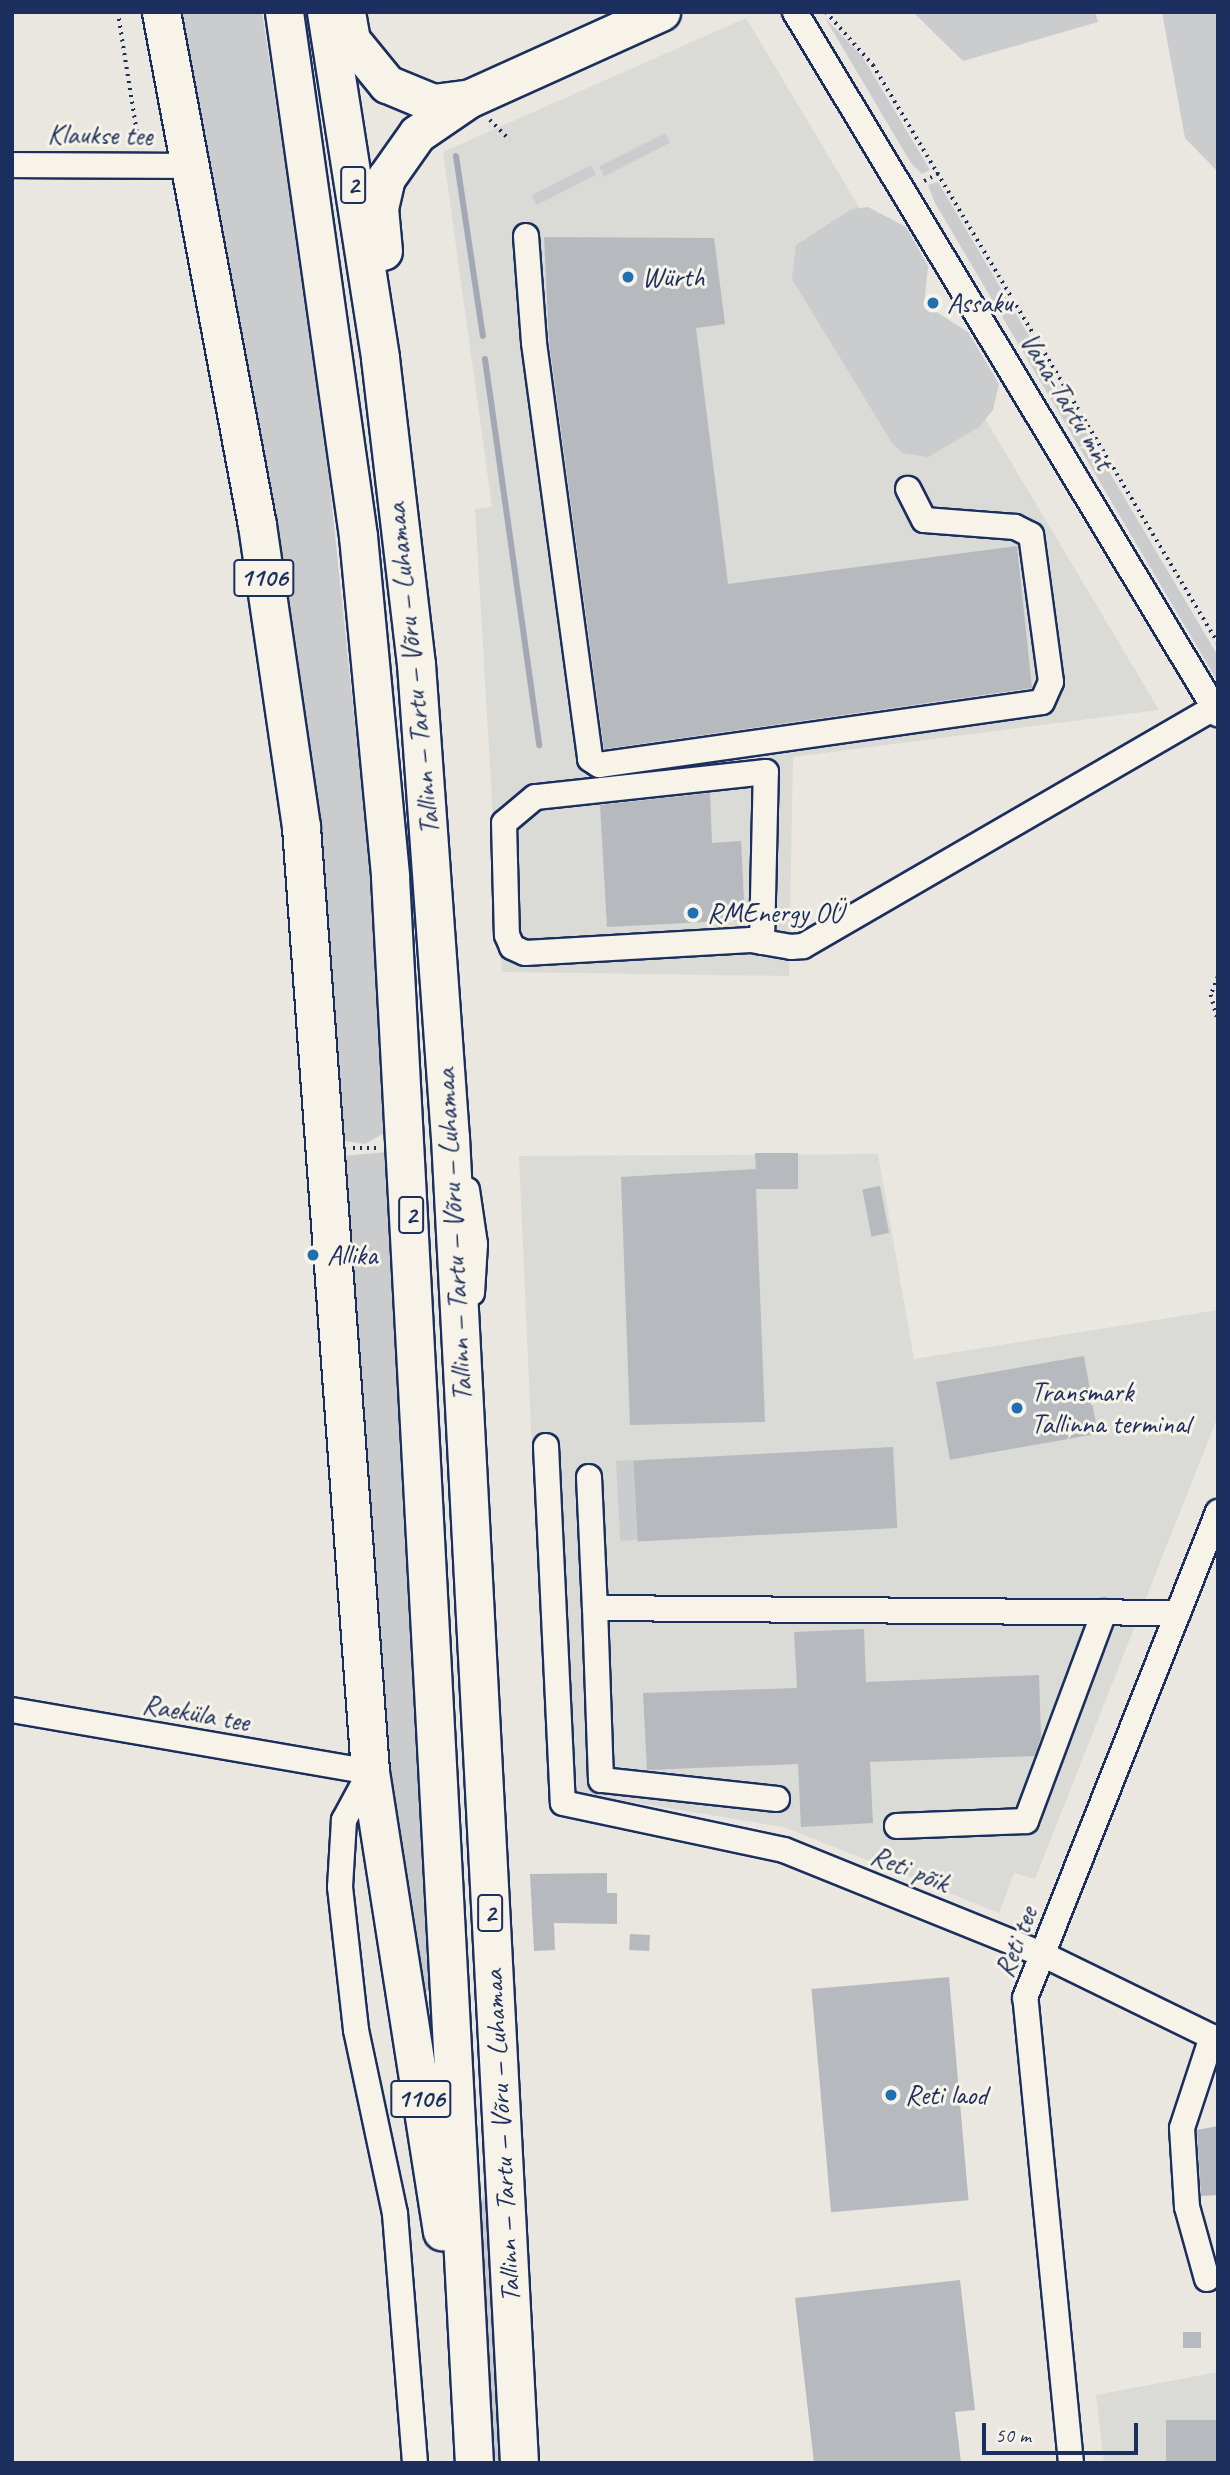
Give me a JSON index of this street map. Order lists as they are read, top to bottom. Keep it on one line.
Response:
{"streets":{"highway":["2","1106","Tallinn — Tartu — Võru — Luhamaa"],"street":["Klaukse tee","Vana-Tartu mnt","Raeküla tee","Reti põik","Reti tee"]},"crossings":[["Klaukse tee","1106"],["1106","Tallinn — Tartu — Võru — Luhamaa"],["1106","Raeküla tee"],["Reti põik","Reti tee"]],"places":["Würth","Assaku","RMEnergy OÜ","Allika","Transmark Tallinna terminal","Reti laod"],"scale_bar":"50 m"}
